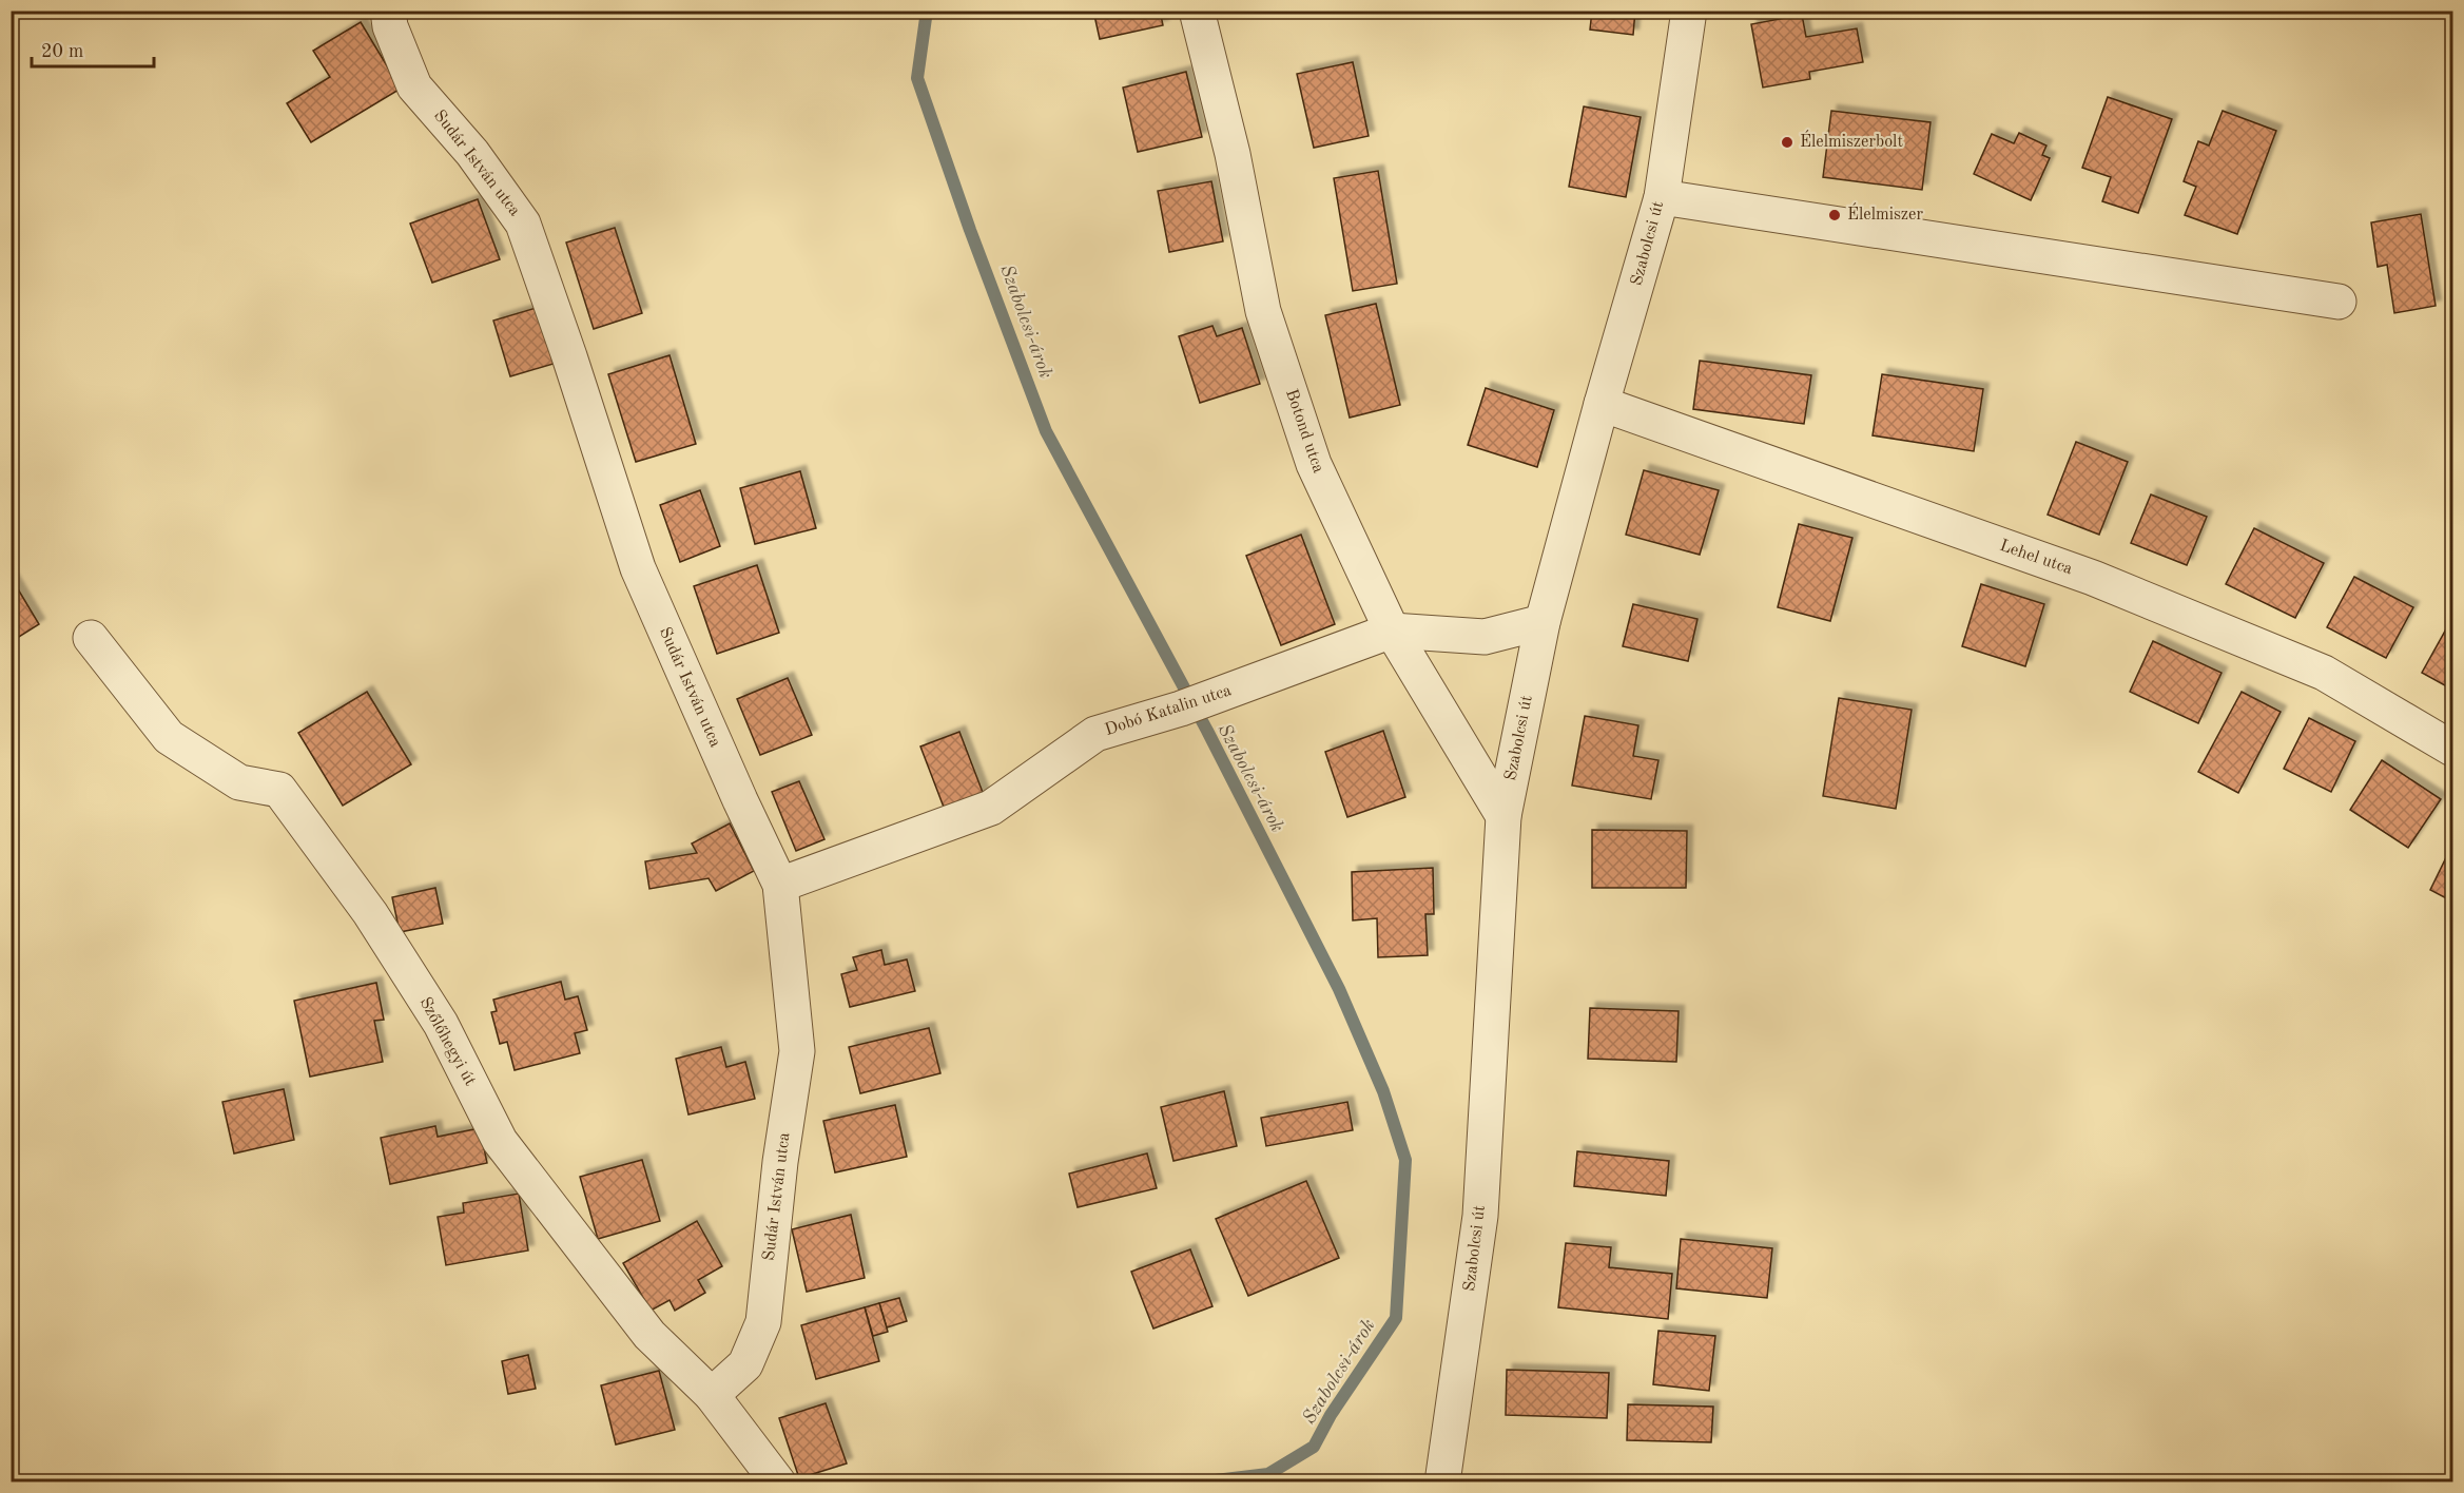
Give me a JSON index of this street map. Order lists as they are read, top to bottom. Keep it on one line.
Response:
{"streets":{"street":["Sudár István utca","Szabolcsi út","Botond utca","Lehel utca","Dobó Katalin utca","Szőlőhegyi út"]},"crossings":[["Sudár István utca","Dobó Katalin utca"],["Sudár István utca","Szőlőhegyi út"],["Szabolcsi út","Botond utca"],["Szabolcsi út","Lehel utca"],["Botond utca","Dobó Katalin utca"]],"water":["Szabolcsi-árok"],"places":["Élelmiszerbolt","Élelmiszer"],"scale_bar":"20 m"}
